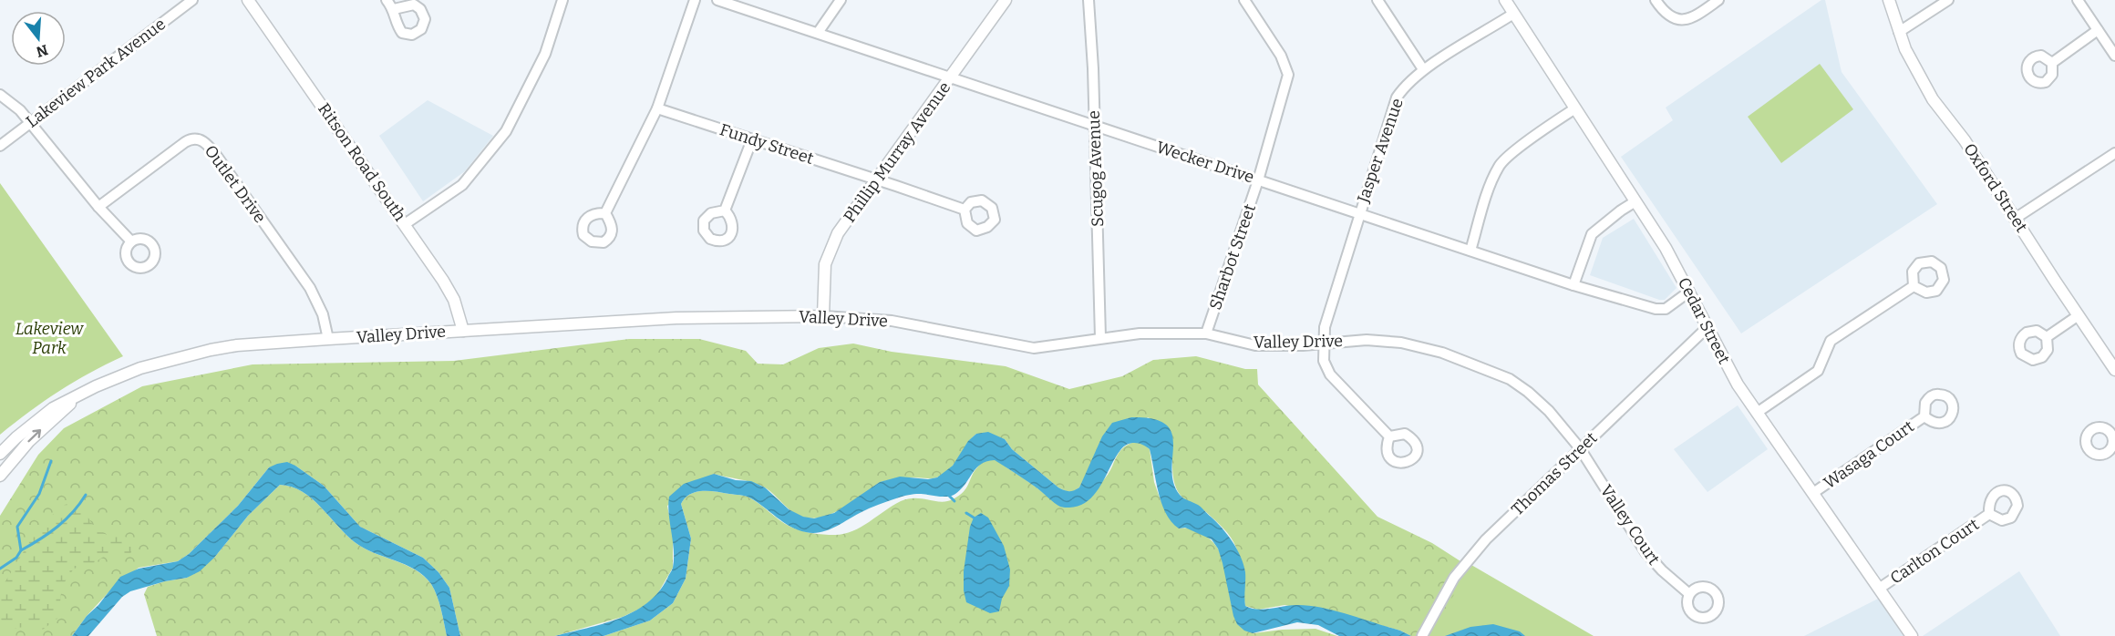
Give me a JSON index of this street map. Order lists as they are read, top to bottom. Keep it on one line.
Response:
{"streets":{"street":["Lakeview Park Avenue","Fundy Street","Jasper Avenue","Phillip Murray Avenue","Ritson Road South","Wecker Drive","Scugog Avenue","Outlet Drive","Oxford Street","Sharbot Street","Valley Drive","Cedar Street","Wasaga Court","Thomas Street","Valley Court","Carlton Court"]},"crossings":[["Fundy Street","Phillip Murray Avenue"],["Jasper Avenue","Wecker Drive"],["Jasper Avenue","Valley Drive"],["Jasper Avenue","Cedar Street"],["Phillip Murray Avenue","Wecker Drive"],["Phillip Murray Avenue","Valley Drive"],["Ritson Road South","Valley Drive"],["Wecker Drive","Scugog Avenue"],["Wecker Drive","Sharbot Street"],["Wecker Drive","Cedar Street"],["Scugog Avenue","Valley Drive"],["Outlet Drive","Valley Drive"],["Sharbot Street","Valley Drive"],["Valley Drive","Thomas Street"],["Valley Drive","Valley Court"],["Cedar Street","Wasaga Court"],["Cedar Street","Thomas Street"],["Cedar Street","Carlton Court"],["Thomas Street","Valley Court"]],"parks":["Lakeview Park"],"north":"bottom"}
